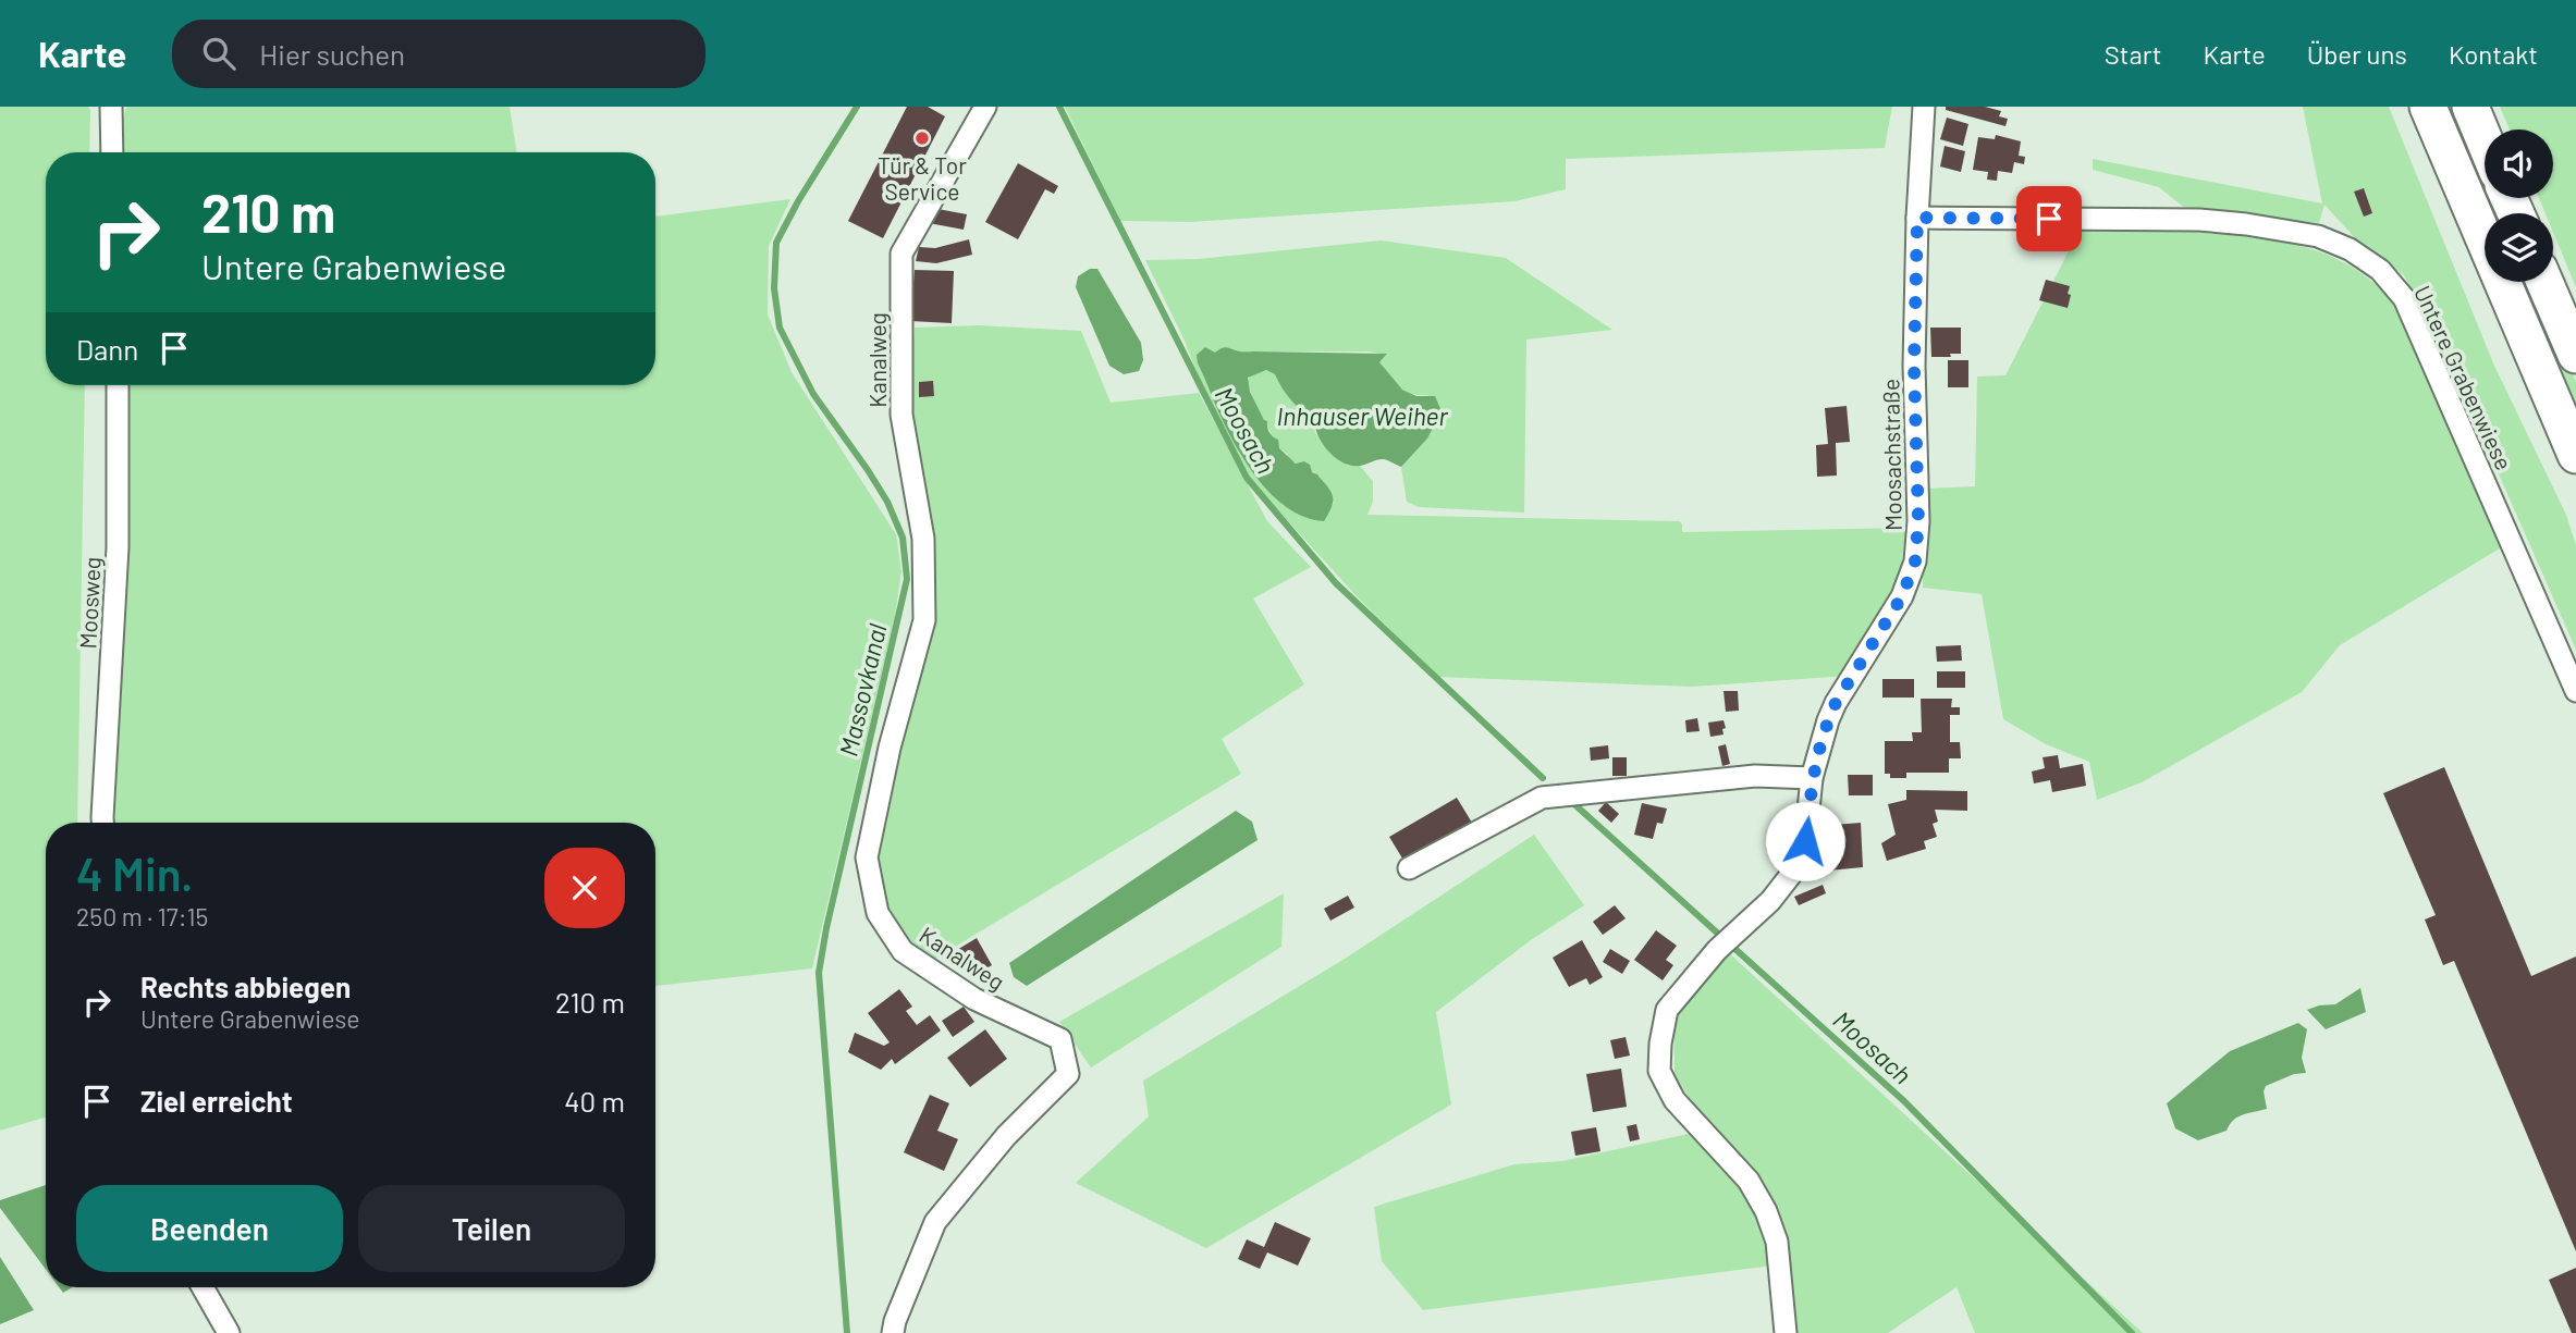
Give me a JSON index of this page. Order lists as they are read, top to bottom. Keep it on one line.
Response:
{"streets":{"street":["Kanalweg","Untere Grabenwiese","Moosachstraße","Moosweg"]},"crossings":[["Untere Grabenwiese","Moosachstraße"]],"water":["Inhauser Weiher","Moosach","Massovkanal"],"places":["Tür & Tor Service"],"page":{"header":"Karte","search":"Hier suchen","nav":["Start","Karte","Über uns","Kontakt"],"turn":["210 m","Untere Grabenwiese"],"then":"Dann","heading":["4 Min.","250 m · 17:15"],"list":[{"name":"Rechts abbiegen","note":"Untere Grabenwiese","value":"210 m"},{"name":"Ziel erreicht","value":"40 m"}],"buttons":["Beenden","Teilen"]}}
